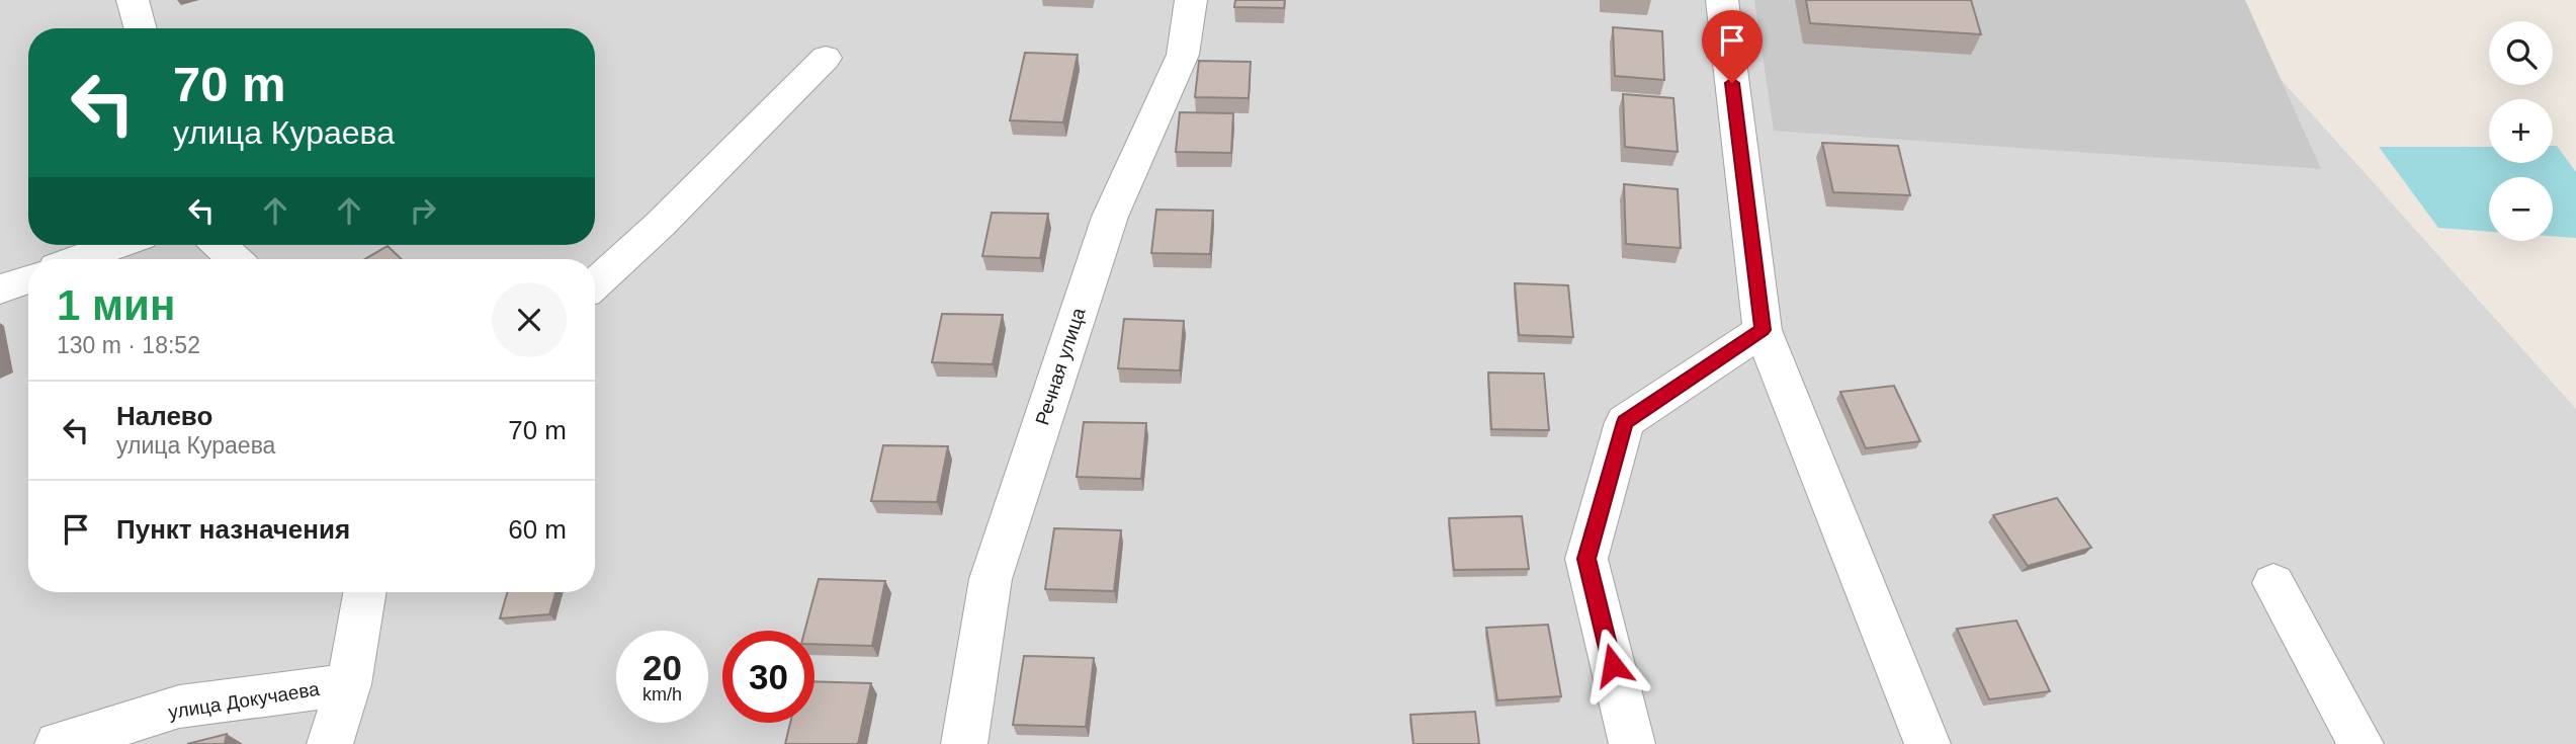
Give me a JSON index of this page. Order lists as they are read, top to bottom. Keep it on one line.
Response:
{"streets":{"street":["Речная улица","улица Докучаева"]},"page":{"map_buttons":["+","−"],"turn":["70 m","улица Кураева"],"heading":["1 мин","130 m · 18:52"],"list":[{"name":"Налево","note":"улица Кураева","value":"70 m"},{"name":"Пункт назначения","value":"60 m"}],"speed":"20 km/h","limit":"30"}}
